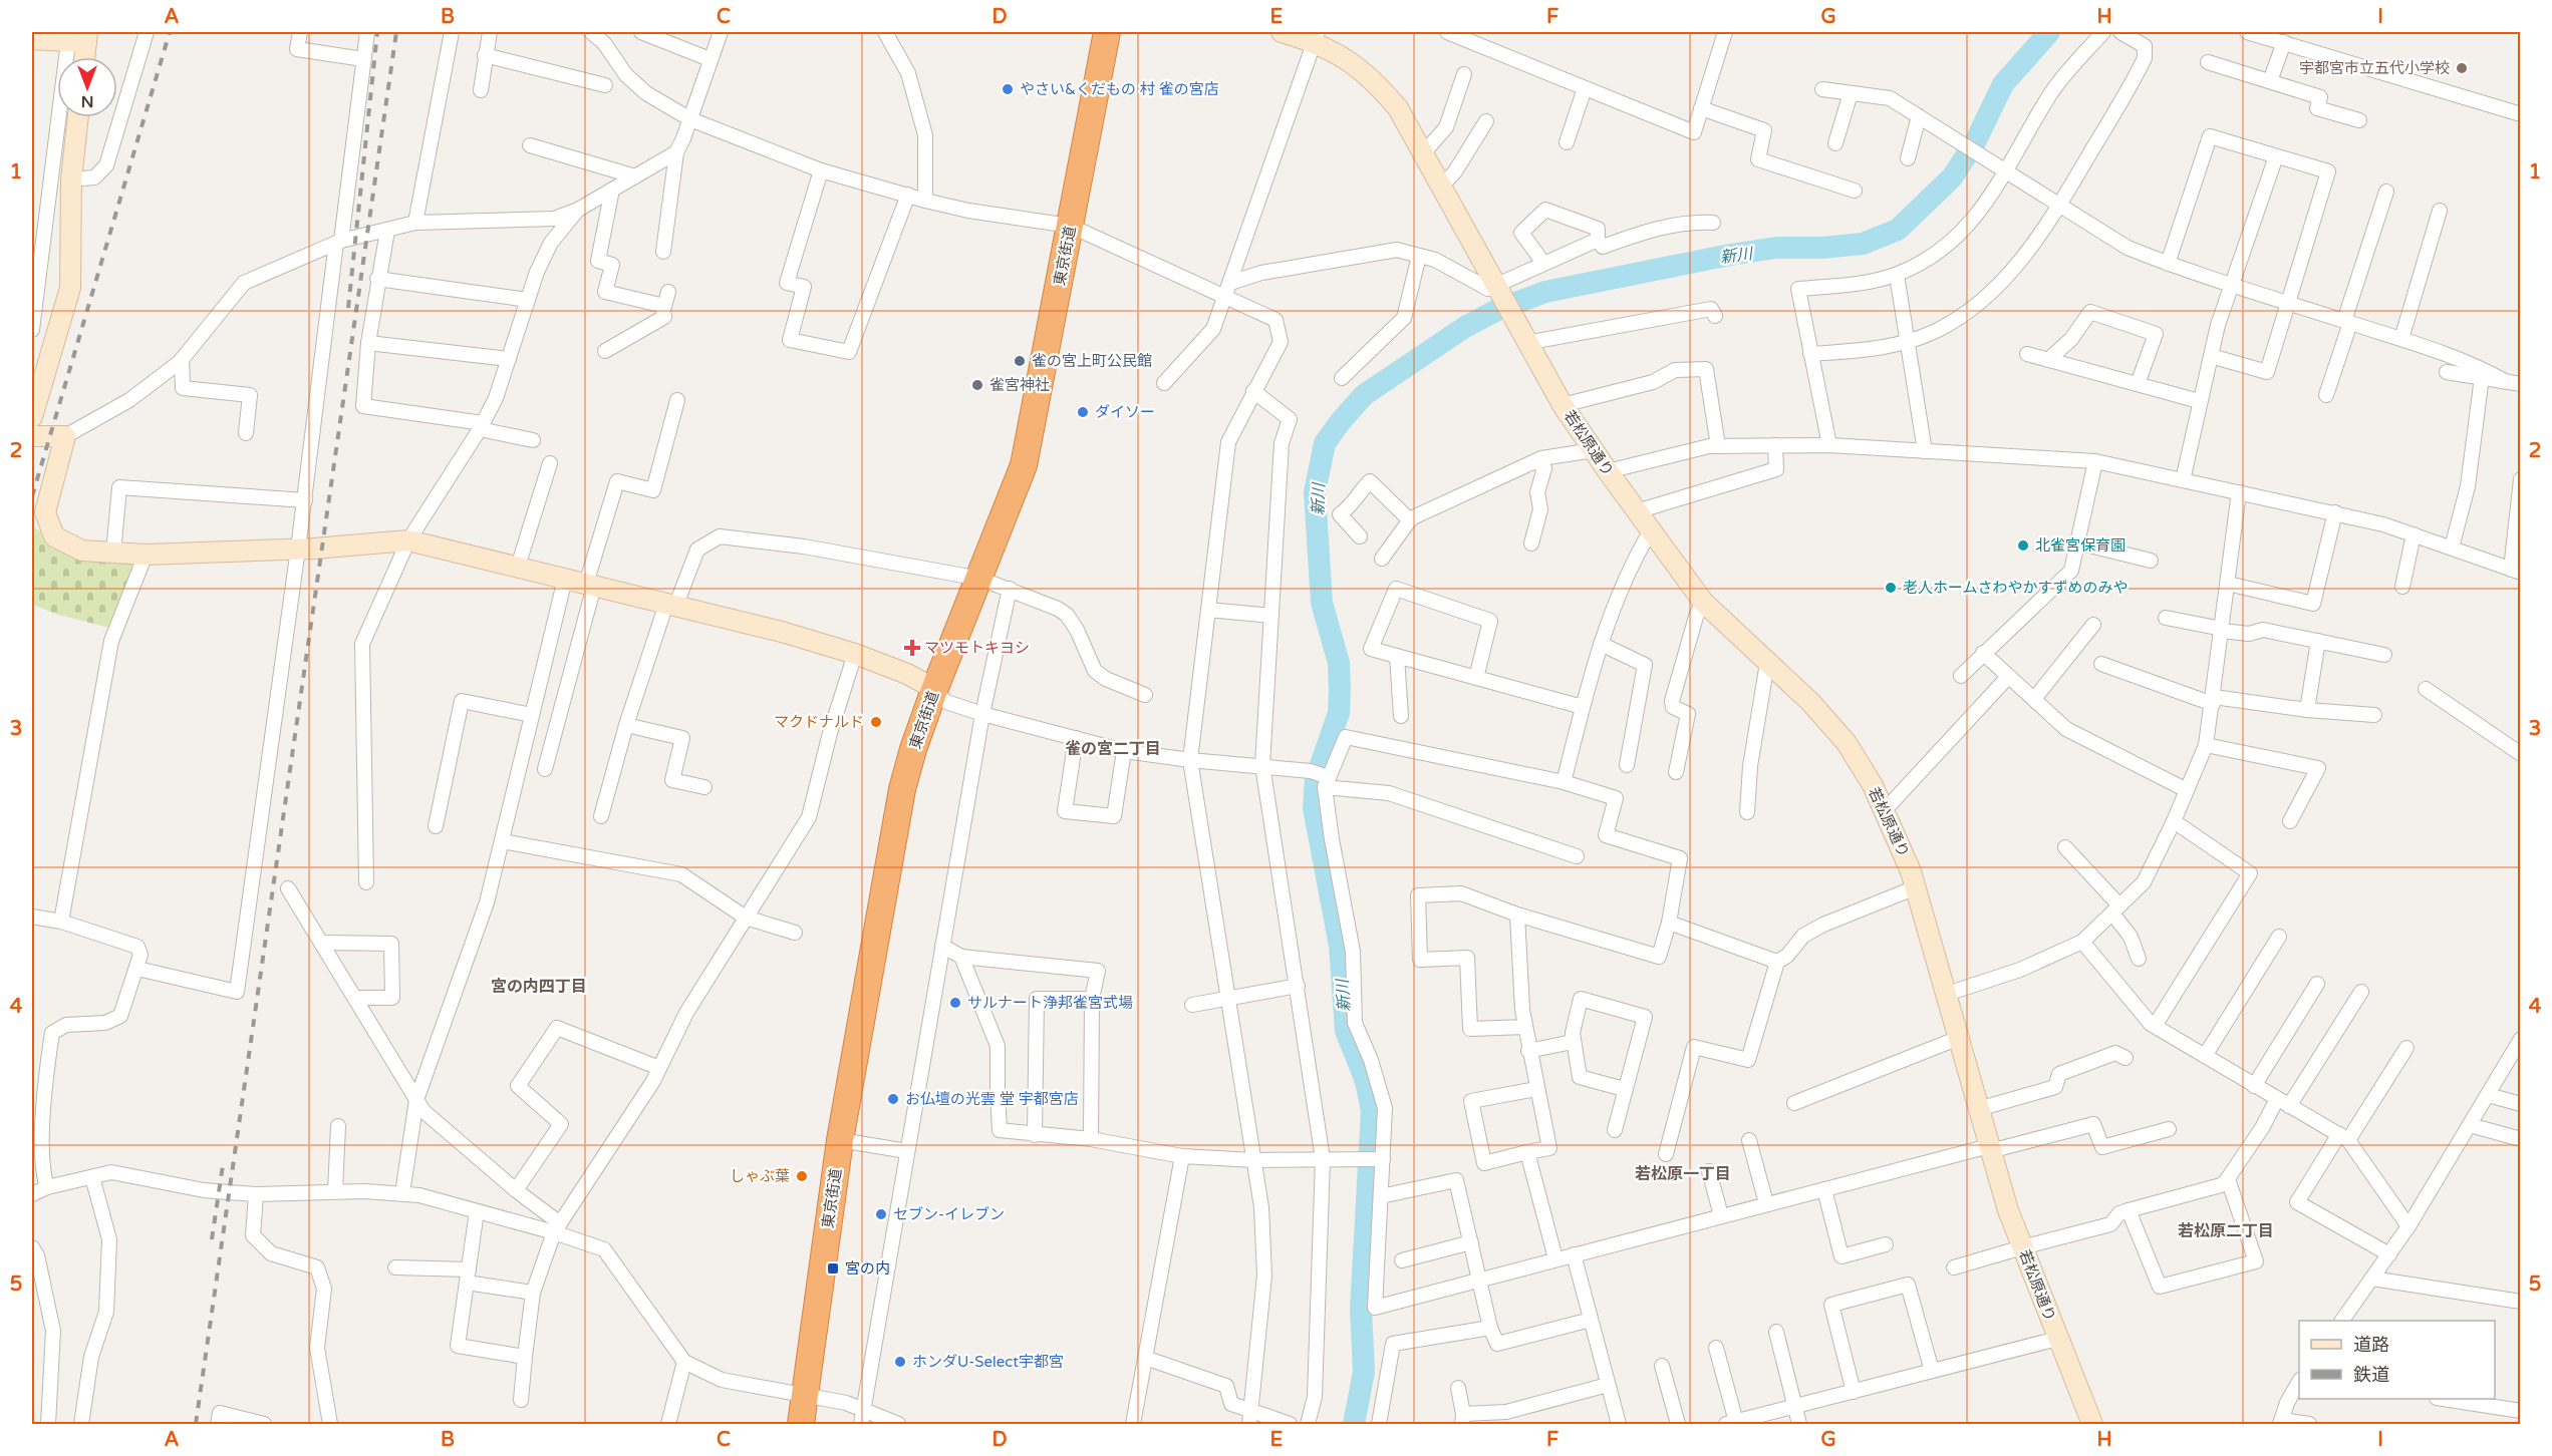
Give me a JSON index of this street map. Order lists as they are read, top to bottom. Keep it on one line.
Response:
{"streets":{"highway":["東京街道"],"street":["若松原通り"]},"districts":["雀の宮二丁目","宮の内四丁目","若松原一丁目","若松原二丁目"],"water":["新川"],"places":{"other":["宇都宮市立五代小学校","やさい&くだもの 村 雀の宮店","雀の宮上町公民館","雀宮神社","ダイソー","北雀宮保育園","老人ホームさわやかすずめのみや","マクドナルド","サルナート浄邦雀宮式場","お仏壇の光雲 堂 宇都宮店","しゃぶ葉","セブン-イレブン","ホンダU-Select宇都宮"],"health":["マツモトキヨシ"],"transit":["宮の内"]},"legend":["道路","鉄道"],"north":"bottom","grid":{"columns":["A","B","C","D","E","F","G","H","I"],"rows":["1","2","3","4","5"]}}
